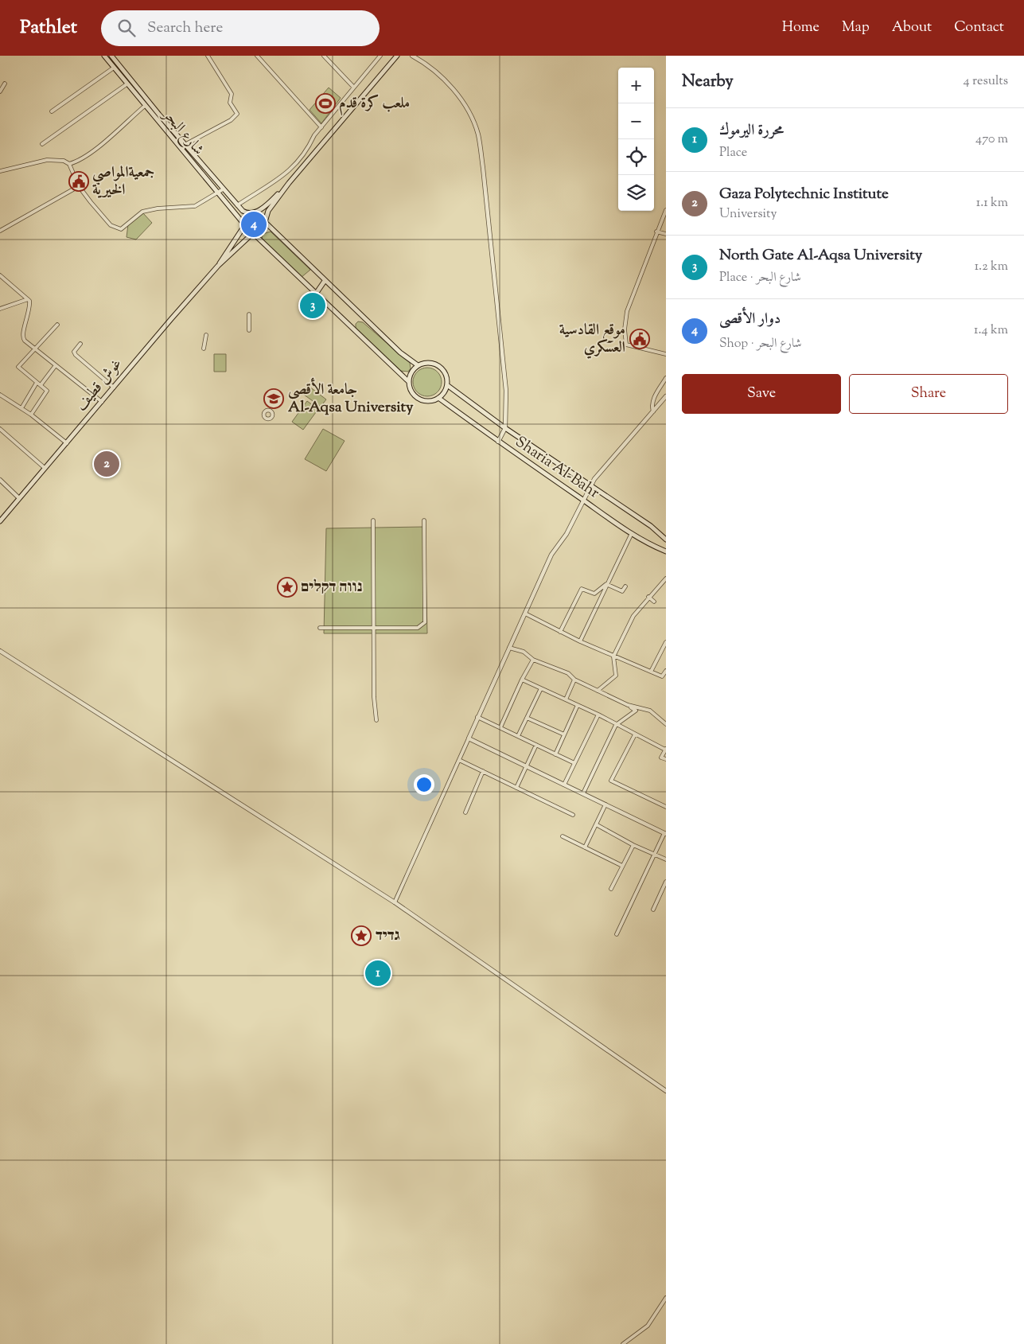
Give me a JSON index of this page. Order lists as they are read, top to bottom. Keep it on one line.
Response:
{"streets":{"main road":["شارع البحر","غوش قطيف","Sharia Al-Bahr"]},"crossings":[["شارع البحر","غوش قطيف"]],"places":{"sports":["ملعب كرة قدم"],"public building":["جمعيةالمواصي الخيرية","موقع القادسية العسكري"],"school or university":["جامعة الأقصى Al-Aqsa University"],"place":["נווה דקלים","גדיד"]},"page":{"header":"Pathlet","search":"Search here","nav":["Home","Map","About","Contact"],"heading":["Nearby","4 results"],"map_buttons":["+","−"],"list":[{"mark":"1","name":"محررة اليرموك","note":"Place","value":"470 m"},{"mark":"2","name":"Gaza Polytechnic Institute","note":"University","value":"1.1 km"},{"mark":"3","name":"North Gate Al-Aqsa University","note":"Place · شارع البحر","value":"1.2 km"},{"mark":"4","name":"دوار الأقصى","note":"Shop · شارع البحر","value":"1.4 km"}],"pins":["4","3","2","1"],"buttons":["Save","Share"]}}
